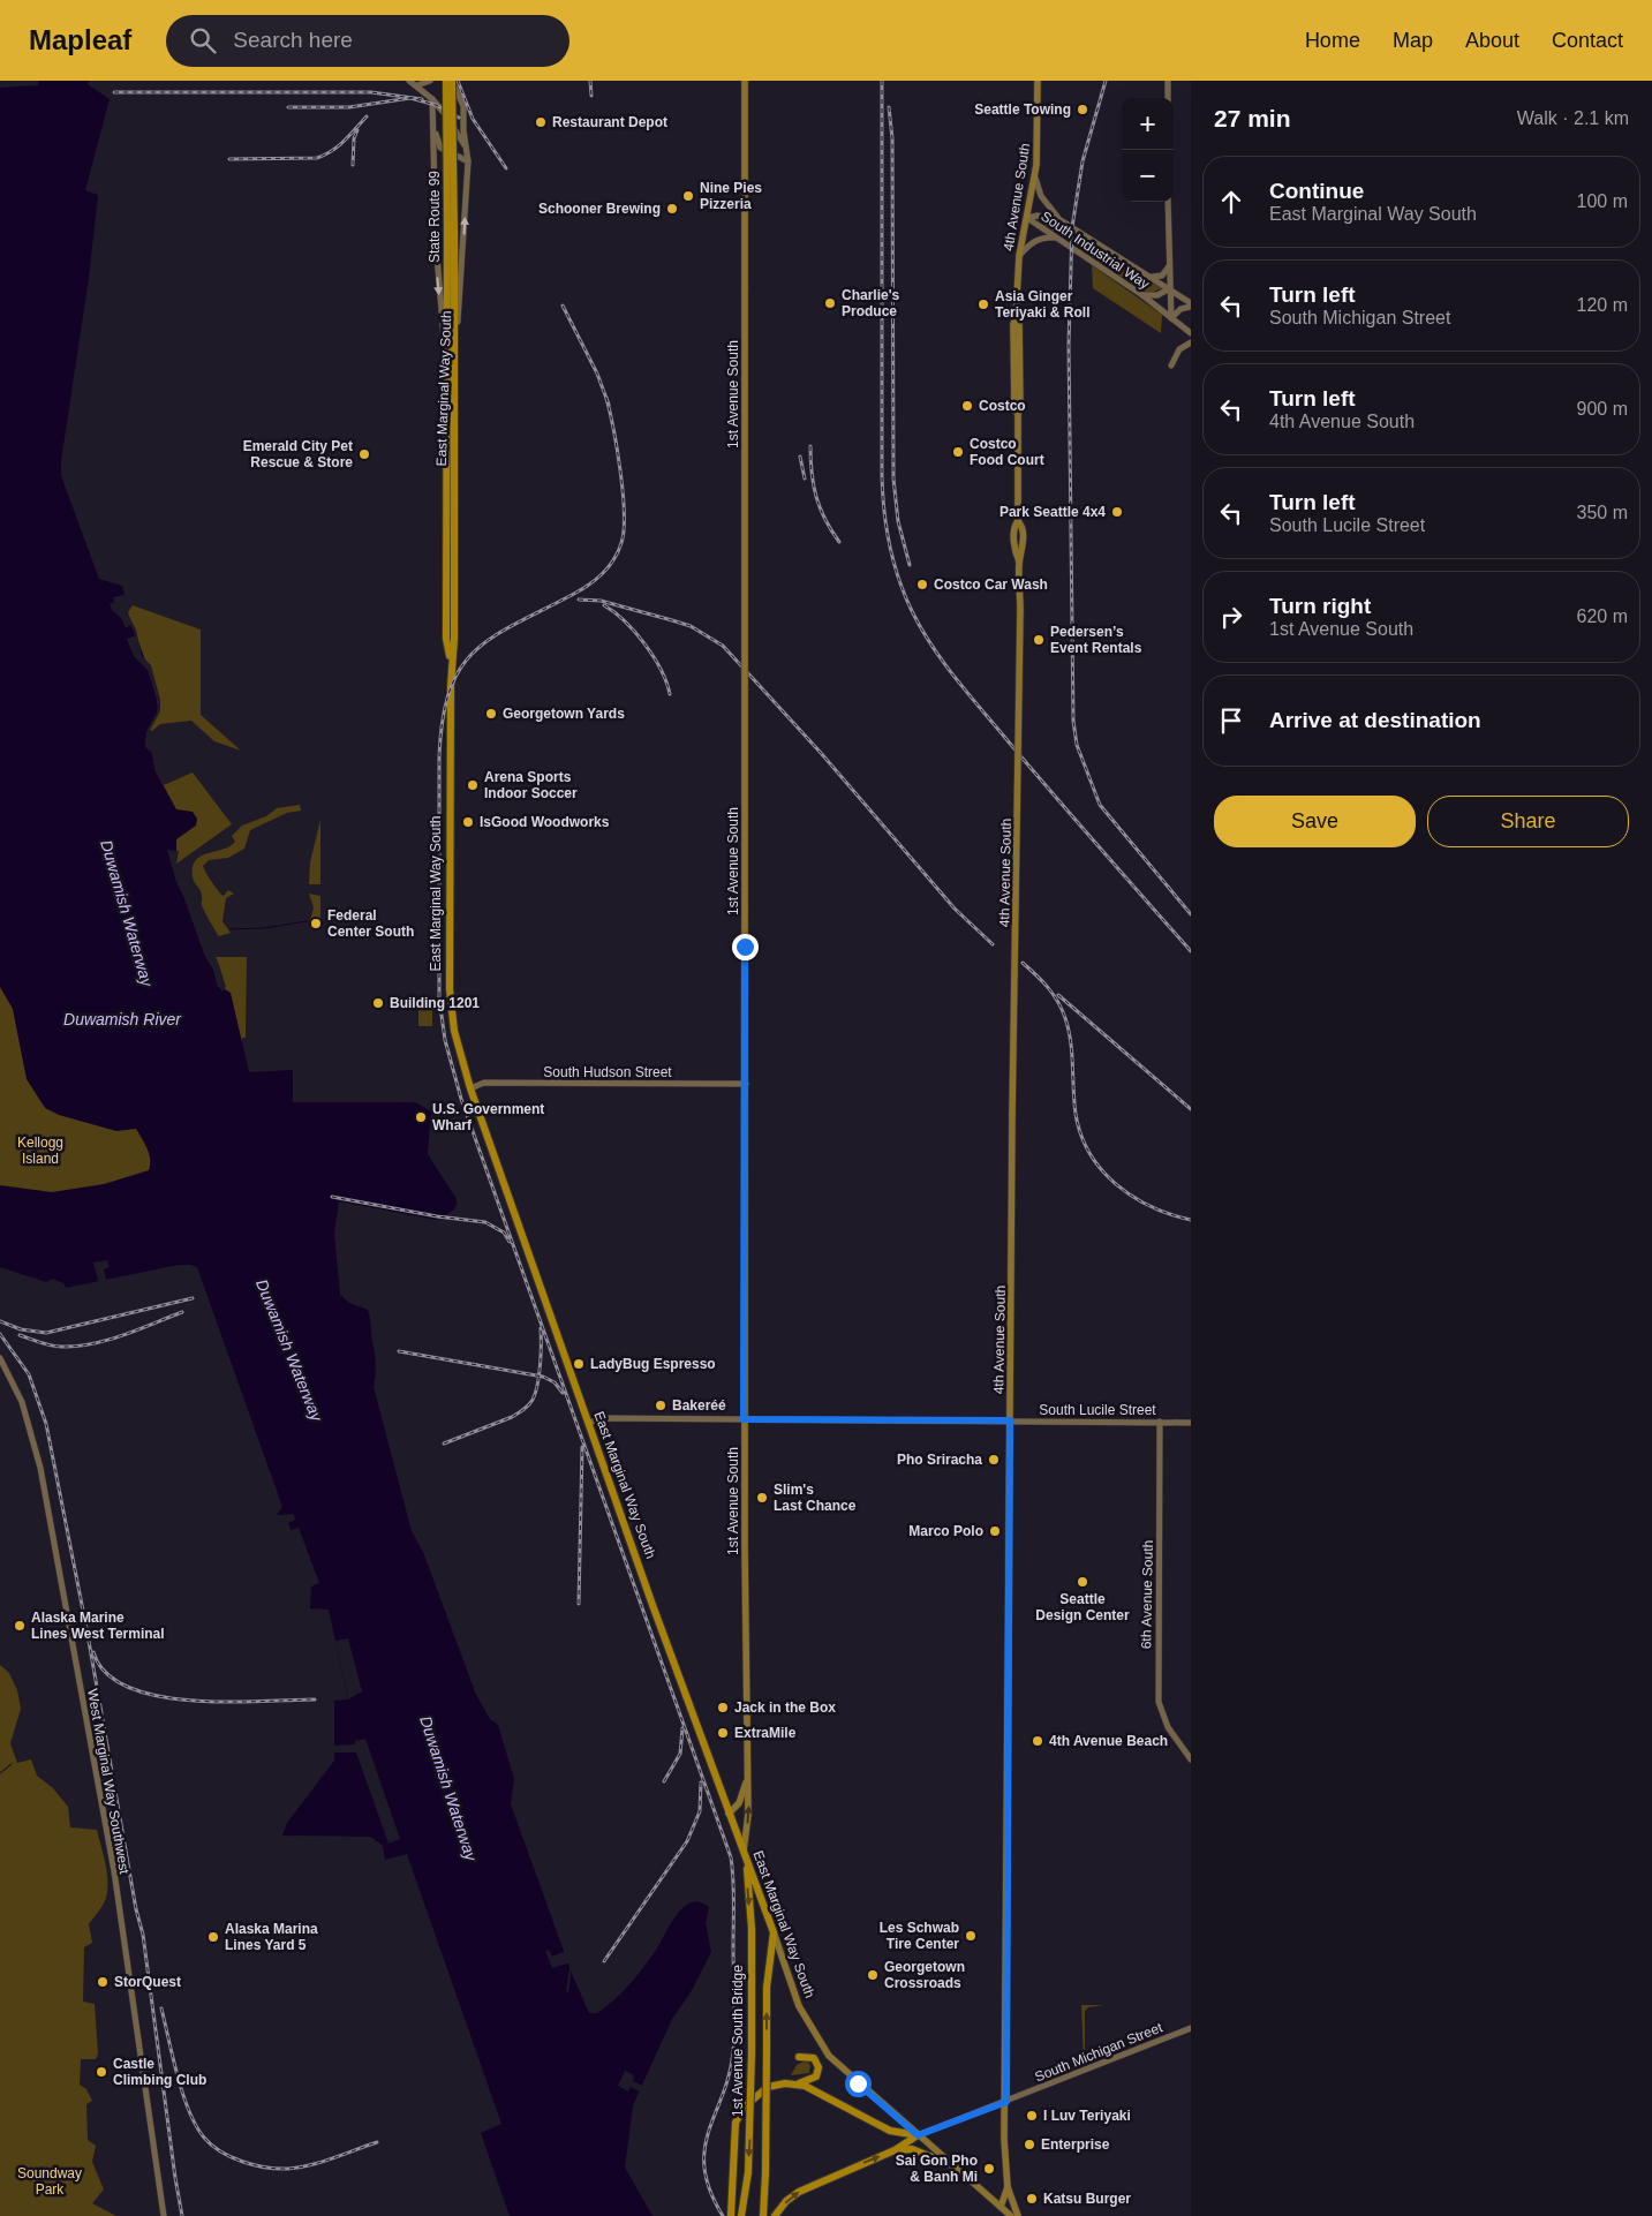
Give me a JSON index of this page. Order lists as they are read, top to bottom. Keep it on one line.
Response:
{"streets":{"highway":["State Route 99","East Marginal Way South","1st Avenue South Bridge"],"main road":["4th Avenue South","1st Avenue South"],"street":["South Industrial Way","South Hudson Street","South Lucile Street","6th Avenue South","West Marginal Way Southwest","South Michigan Street"]},"crossings":[["4th Avenue South","South Industrial Way"],["4th Avenue South","East Marginal Way South"],["4th Avenue South","South Lucile Street"],["4th Avenue South","South Michigan Street"],["State Route 99","East Marginal Way South"],["East Marginal Way South","1st Avenue South"],["East Marginal Way South","South Hudson Street"],["East Marginal Way South","South Lucile Street"],["East Marginal Way South","1st Avenue South Bridge"],["East Marginal Way South","South Michigan Street"],["1st Avenue South","South Hudson Street"],["1st Avenue South","South Lucile Street"],["South Lucile Street","6th Avenue South"]],"water":["Duwamish Waterway","Duwamish River"],"parks":["Kellogg Island","Soundway Park"],"places":["Seattle Towing","Restaurant Depot","Nine Pies Pizzeria","Schooner Brewing","Charlie's Produce","Asia Ginger Teriyaki & Roll","Costco","Costco Food Court","Emerald City Pet Rescue & Store","Park Seattle 4x4","Costco Car Wash","Pedersen’s Event Rentals","Georgetown Yards","Arena Sports Indoor Soccer","IsGood Woodworks","Federal Center South","Building 1201","U.S. Government Wharf","LadyBug Espresso","Bakeréé","Pho Sriracha","Slim's Last Chance","Marco Polo","Seattle Design Center","Alaska Marine Lines West Terminal","Jack in the Box","ExtraMile","4th Avenue Beach","Les Schwab Tire Center","Alaska Marina Lines Yard 5","Georgetown Crossroads","StorQuest","Castle Climbing Club","I Luv Teriyaki","Enterprise","Sai Gon Pho & Banh Mi","Katsu Burger"],"page":{"header":"Mapleaf","search":"Search here","nav":["Home","Map","About","Contact"],"heading":["27 min","Walk · 2.1 km"],"map_buttons":["+","−"],"list":[["Continue","East Marginal Way South","100 m"],["Turn left","South Michigan Street","120 m"],["Turn left","4th Avenue South","900 m"],["Turn left","South Lucile Street","350 m"],["Turn right","1st Avenue South","620 m"],"Arrive at destination"],"buttons":["Save","Share"]}}
